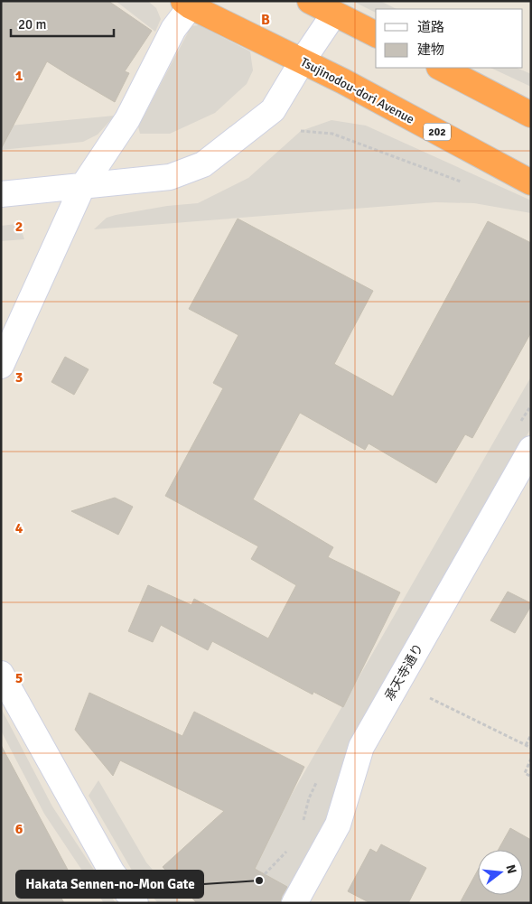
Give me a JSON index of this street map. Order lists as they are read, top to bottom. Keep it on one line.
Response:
{"streets":{"highway":["Tsujinodou-dori Avenue","202"],"street":["承天寺通り"]},"places":["Hakata Sennen-no-Mon Gate"],"legend":["道路","建物"],"scale_bar":"20 m","north":"right","grid":{"columns":["B"],"rows":["1","2","3","4","5","6"]}}
